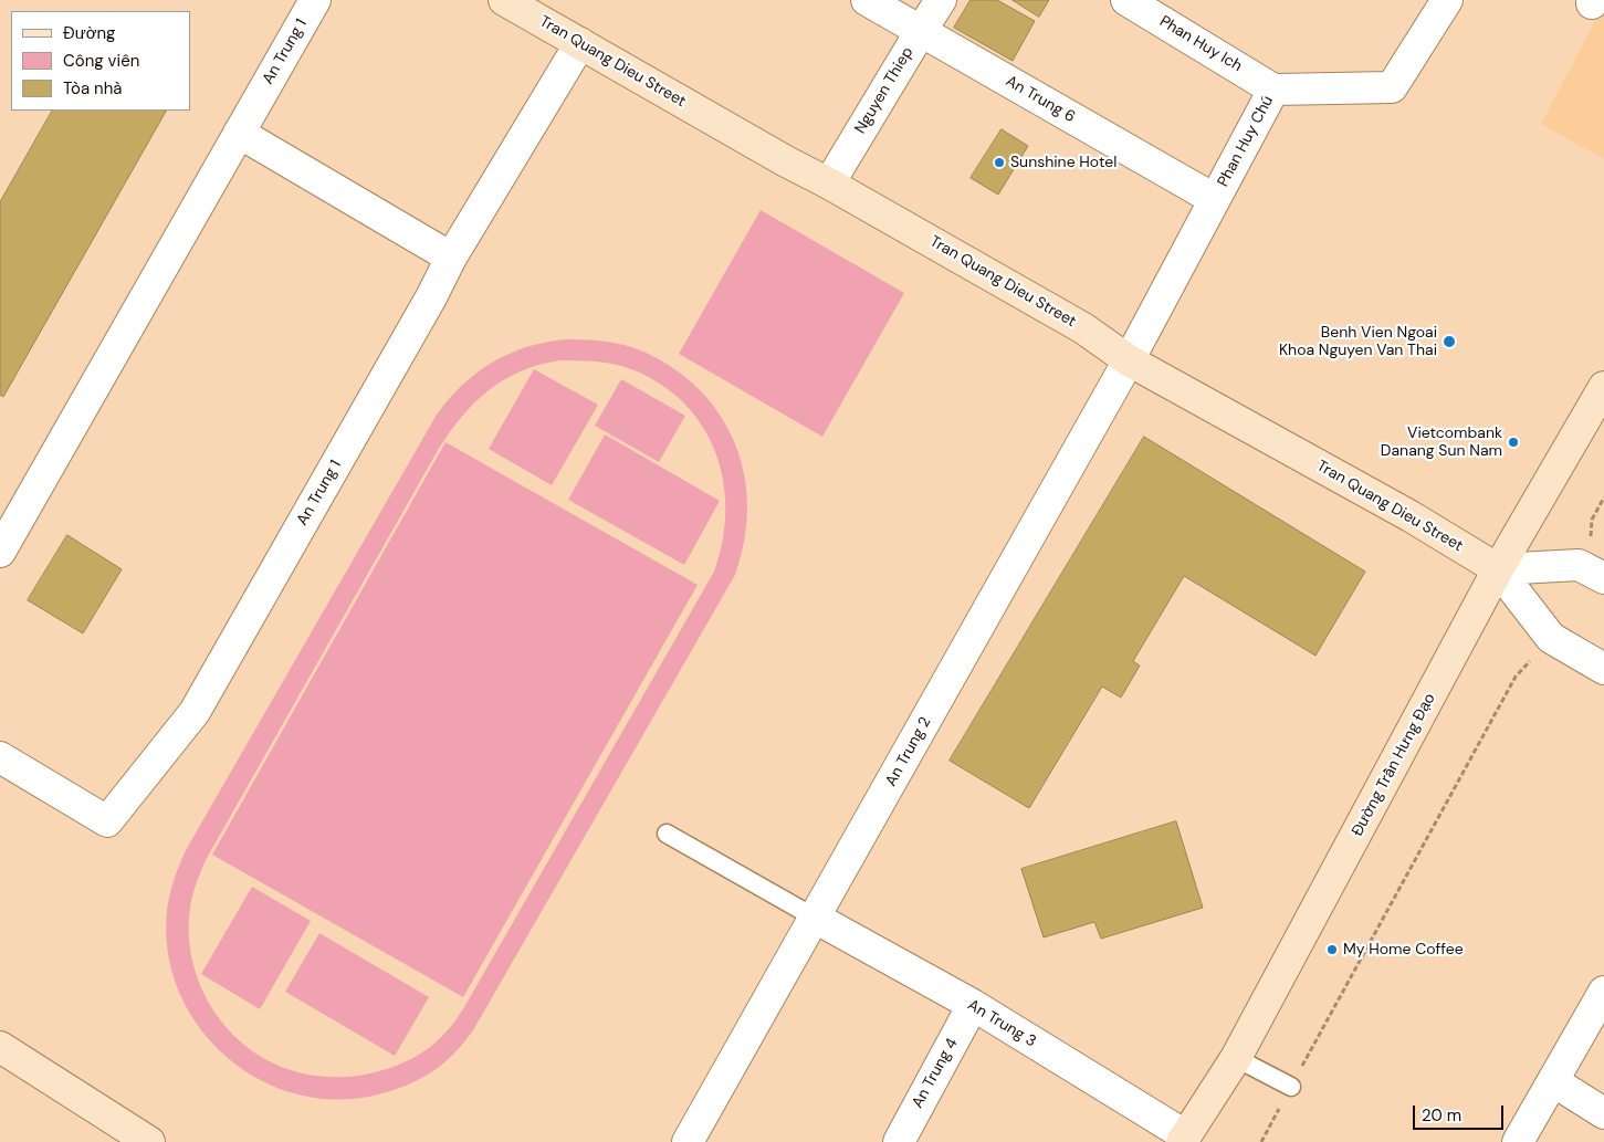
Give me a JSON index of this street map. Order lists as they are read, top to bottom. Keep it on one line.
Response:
{"streets":{"street":["Phan Huy Ich","An Trung 1","Tran Quang Dieu Street","Nguyen Thiep","An Trung 6","Phan Huy Chú","An Trung 2","Đường Trần Hưng Đạo","An Trung 3","An Trung 4"]},"crossings":[["Phan Huy Ich","Phan Huy Chú"],["Tran Quang Dieu Street","Nguyen Thiep"],["Tran Quang Dieu Street","Phan Huy Chú"],["Tran Quang Dieu Street","An Trung 2"],["Tran Quang Dieu Street","Đường Trần Hưng Đạo"],["Nguyen Thiep","An Trung 6"],["An Trung 6","Phan Huy Chú"],["Phan Huy Chú","An Trung 2"],["An Trung 2","An Trung 3"],["Đường Trần Hưng Đạo","An Trung 3"],["An Trung 3","An Trung 4"]],"places":["Sunshine Hotel","Benh Vien Ngoai Khoa Nguyen Van Thai","Vietcombank Danang Sun Nam","My Home Coffee"],"legend":["Đường","Công viên","Tòa nhà"],"scale_bar":"20 m"}
